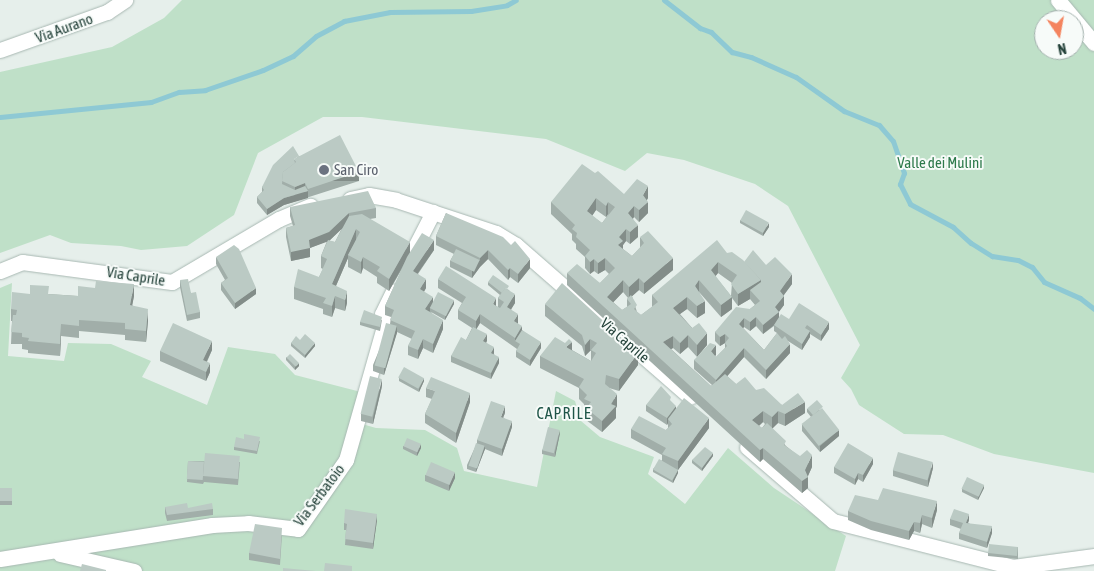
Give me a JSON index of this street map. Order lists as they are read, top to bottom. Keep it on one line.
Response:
{"streets":{"street":["Via Aurano","Via Caprile","Via Serbatoio"]},"crossings":[["Via Caprile","Via Serbatoio"]],"districts":["CAPRILE"],"parks":["Valle dei Mulini"],"places":["San Ciro"],"north":"bottom"}
